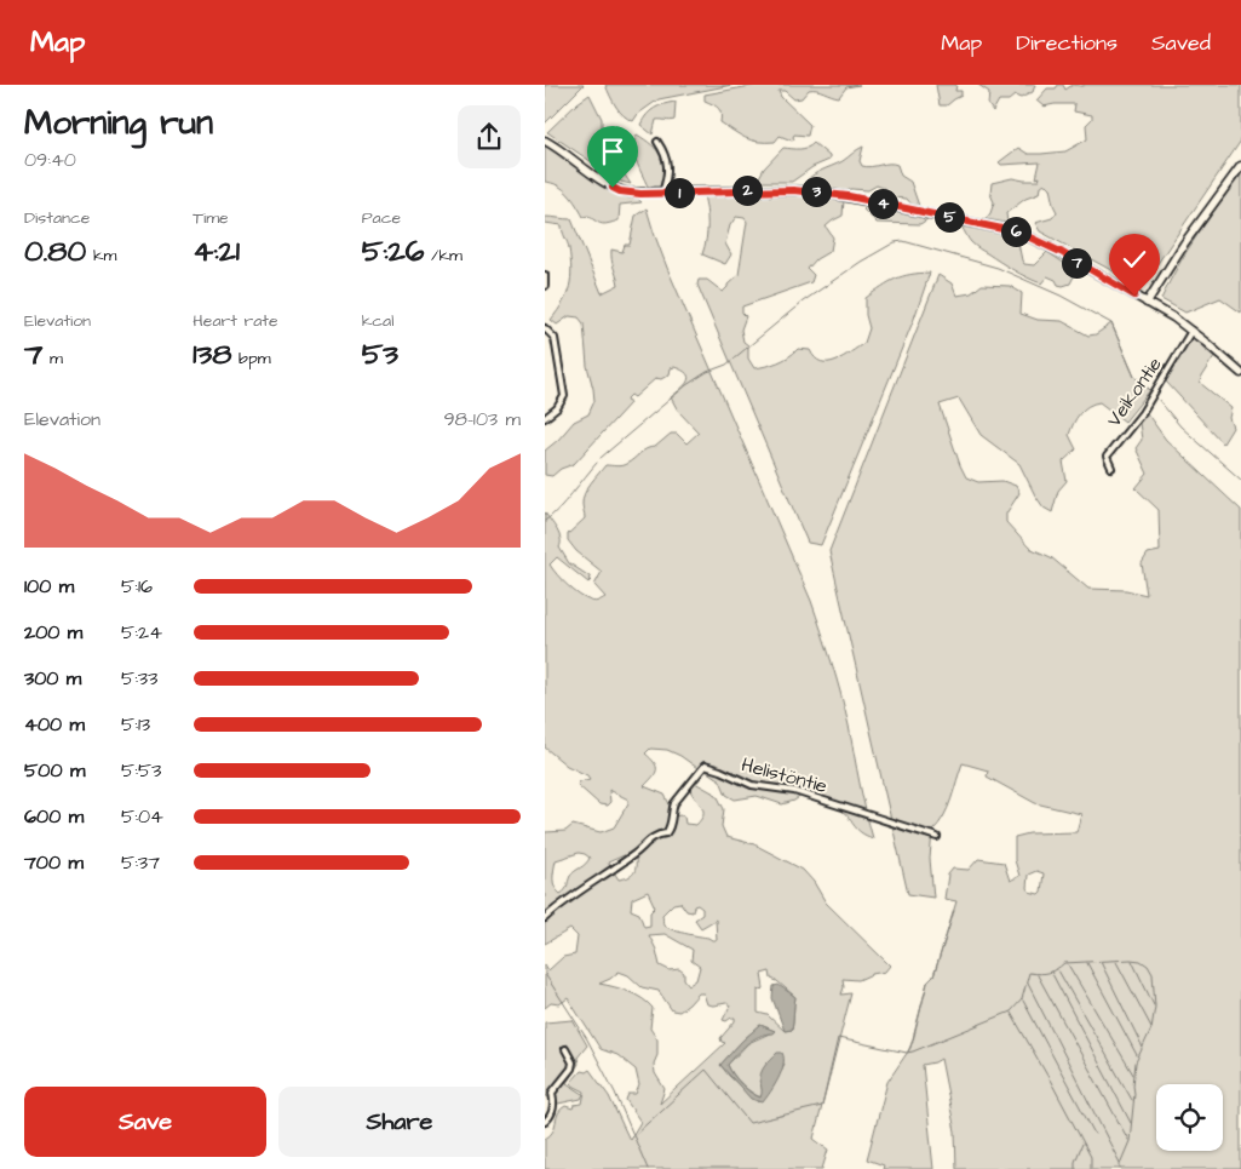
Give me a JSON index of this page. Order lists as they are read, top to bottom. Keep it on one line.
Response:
{"streets":{"street":["Veikontie","Helistöntie"]},"page":{"header":"Map","nav":["Map","Directions","Saved"],"heading":["Morning run","09:40"],"pins":["2","3","1","4","5","6","7"],"stats":[["Distance","0.80 km"],["Time","4:21"],["Pace","5:26 /km"],["Elevation","7 m"],["Heart rate","138 bpm"],["kcal","53"]],"chart":["Elevation","98–103 m"],"list":[{"name":"100 m","note":"5:16"},{"name":"200 m","note":"5:24"},{"name":"300 m","note":"5:33"},{"name":"400 m","note":"5:13"},{"name":"500 m","note":"5:53"},{"name":"600 m","note":"5:04"},{"name":"700 m","note":"5:37"}],"buttons":["Save","Share"]}}
